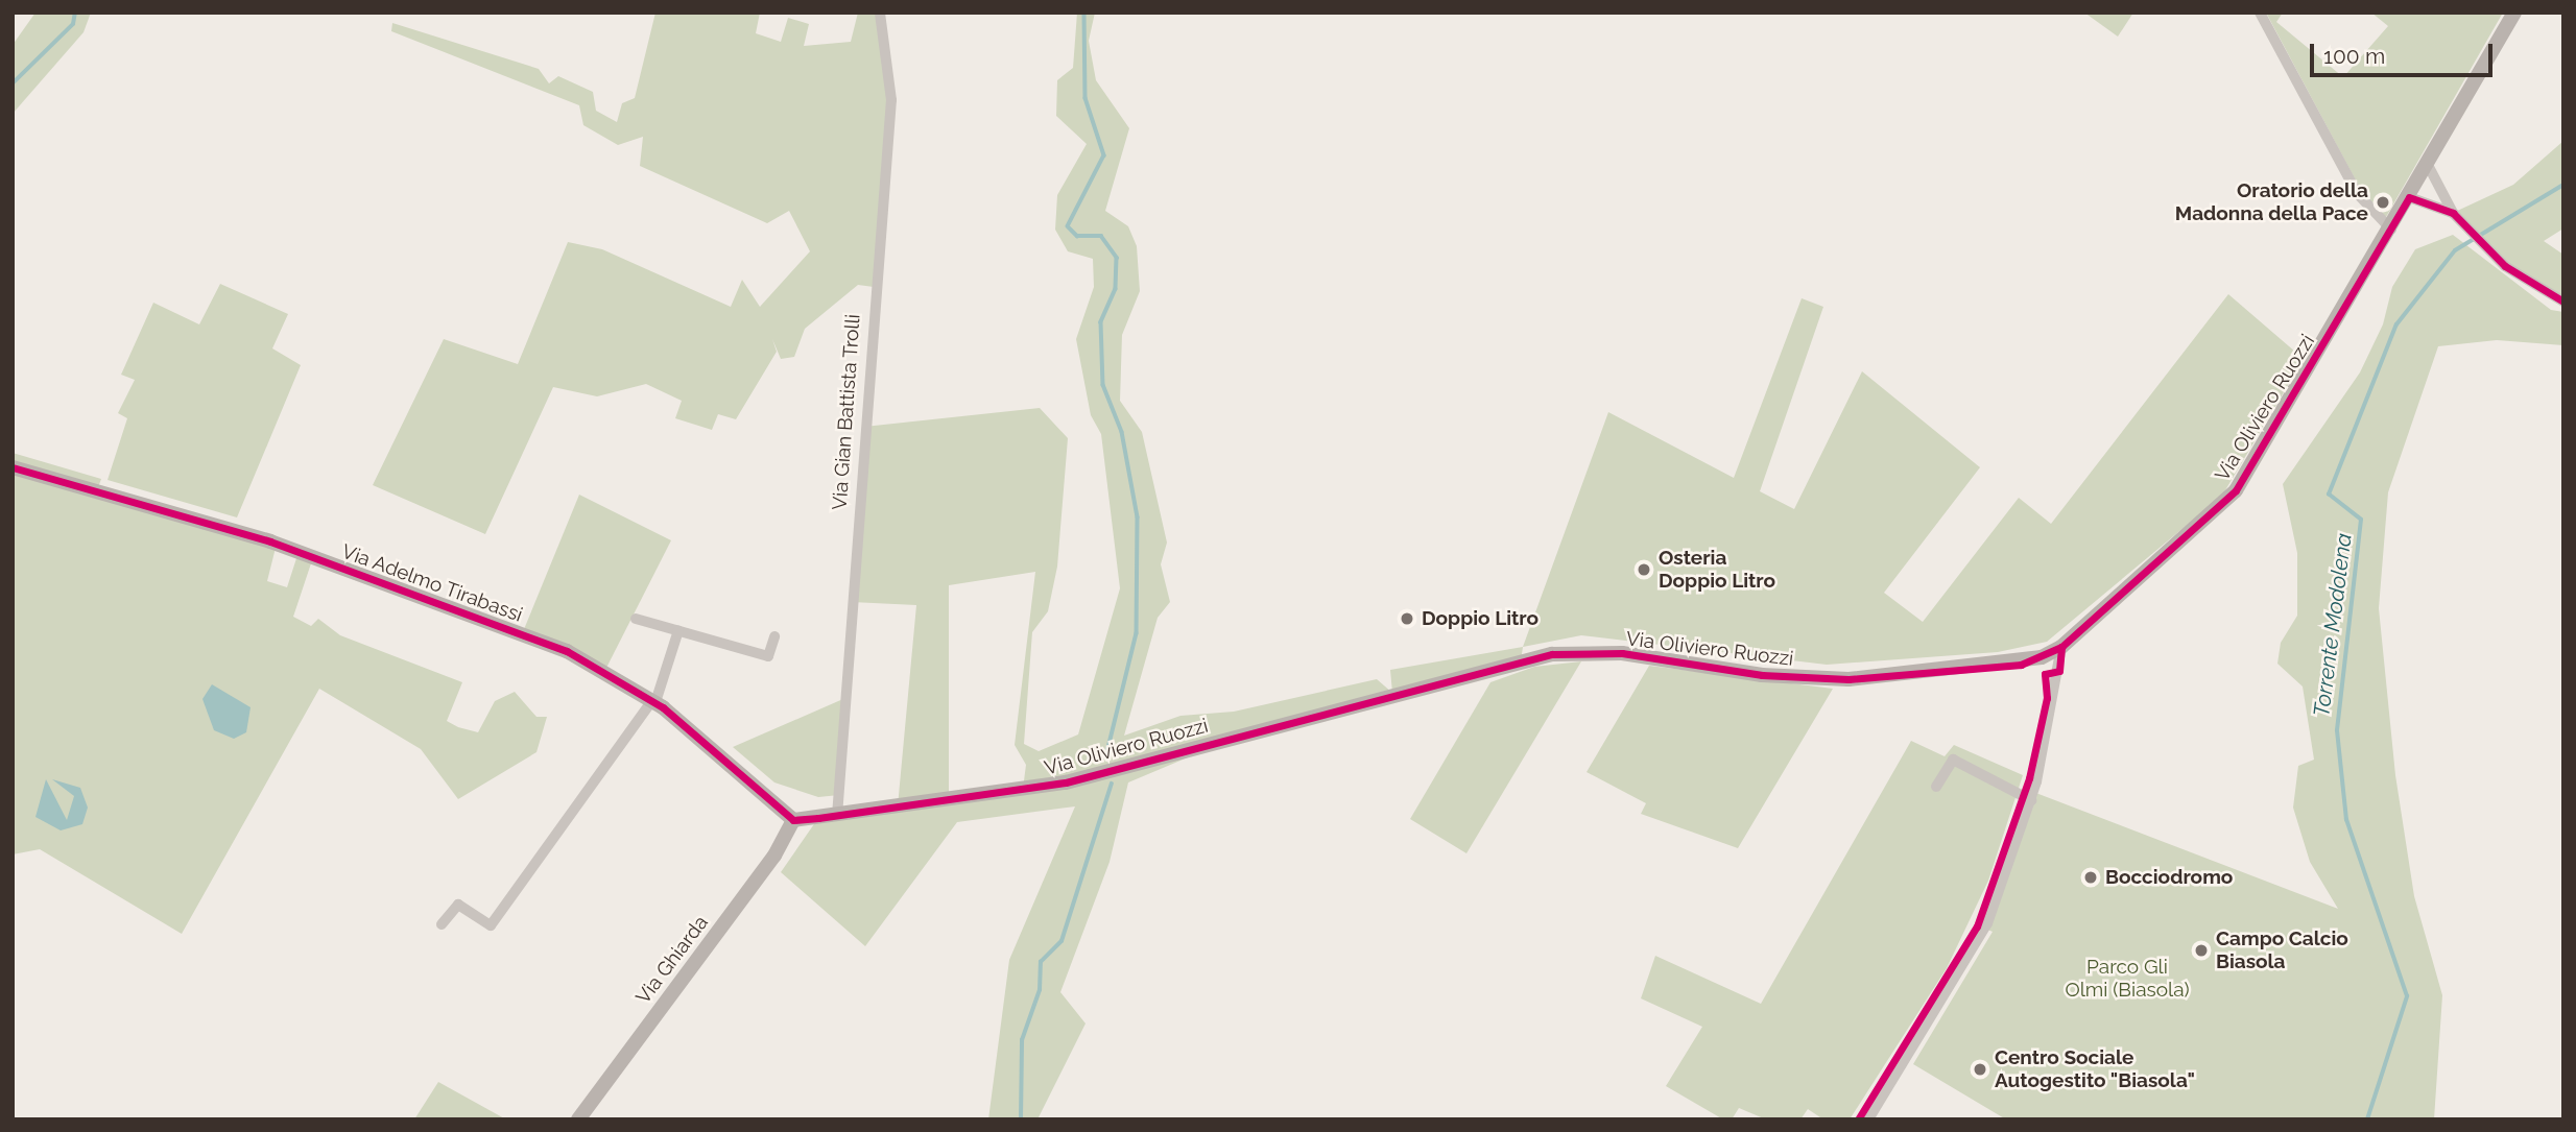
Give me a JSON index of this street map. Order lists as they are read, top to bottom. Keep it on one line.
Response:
{"streets":{"street":["Via Oliviero Ruozzi","Via Gian Battista Trolli","Via Adelmo Tirabassi","Via Ghiarda"]},"crossings":[["Via Oliviero Ruozzi","Via Gian Battista Trolli"],["Via Oliviero Ruozzi","Via Adelmo Tirabassi"],["Via Oliviero Ruozzi","Via Ghiarda"],["Via Adelmo Tirabassi","Via Ghiarda"]],"water":["Torrente Modolena"],"parks":["Parco Gli Olmi (Biasola)"],"places":["Oratorio della Madonna della Pace","Osteria Doppio Litro","Doppio Litro","Bocciodromo","Campo Calcio Biasola","Centro Sociale Autogestito \"Biasola\""],"scale_bar":"100 m"}
